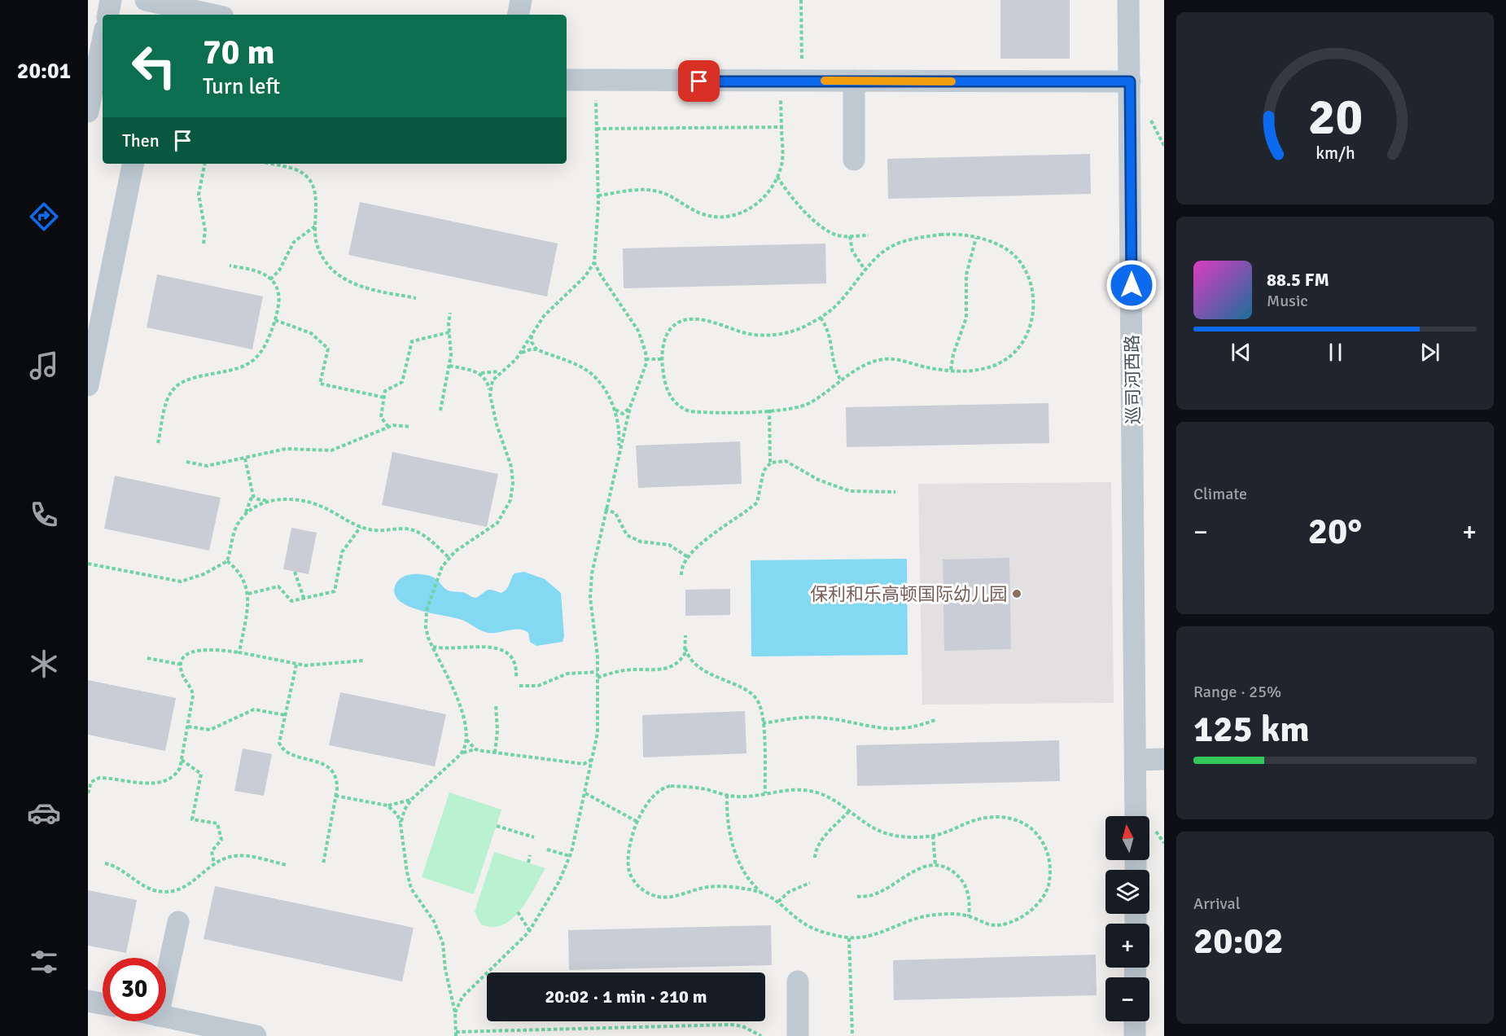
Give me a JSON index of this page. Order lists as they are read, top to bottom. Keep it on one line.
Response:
{"streets":{"street":["巡司河西路"]},"places":["保利和乐高顿国际幼儿园"],"north":"top","page":{"tabs":"20:01","turn":["70 m","Turn left"],"then":"Then","song":["88.5 FM","Music"],"tile":["Climate",["Range · 25%","125 km"],["Arrival","20:02"]],"heat":["−","20°","+"],"map_buttons":["+","−"],"limit":"30","trip":"20:02 · 1 min · 210 m","gauge":["20","km/h"]}}
